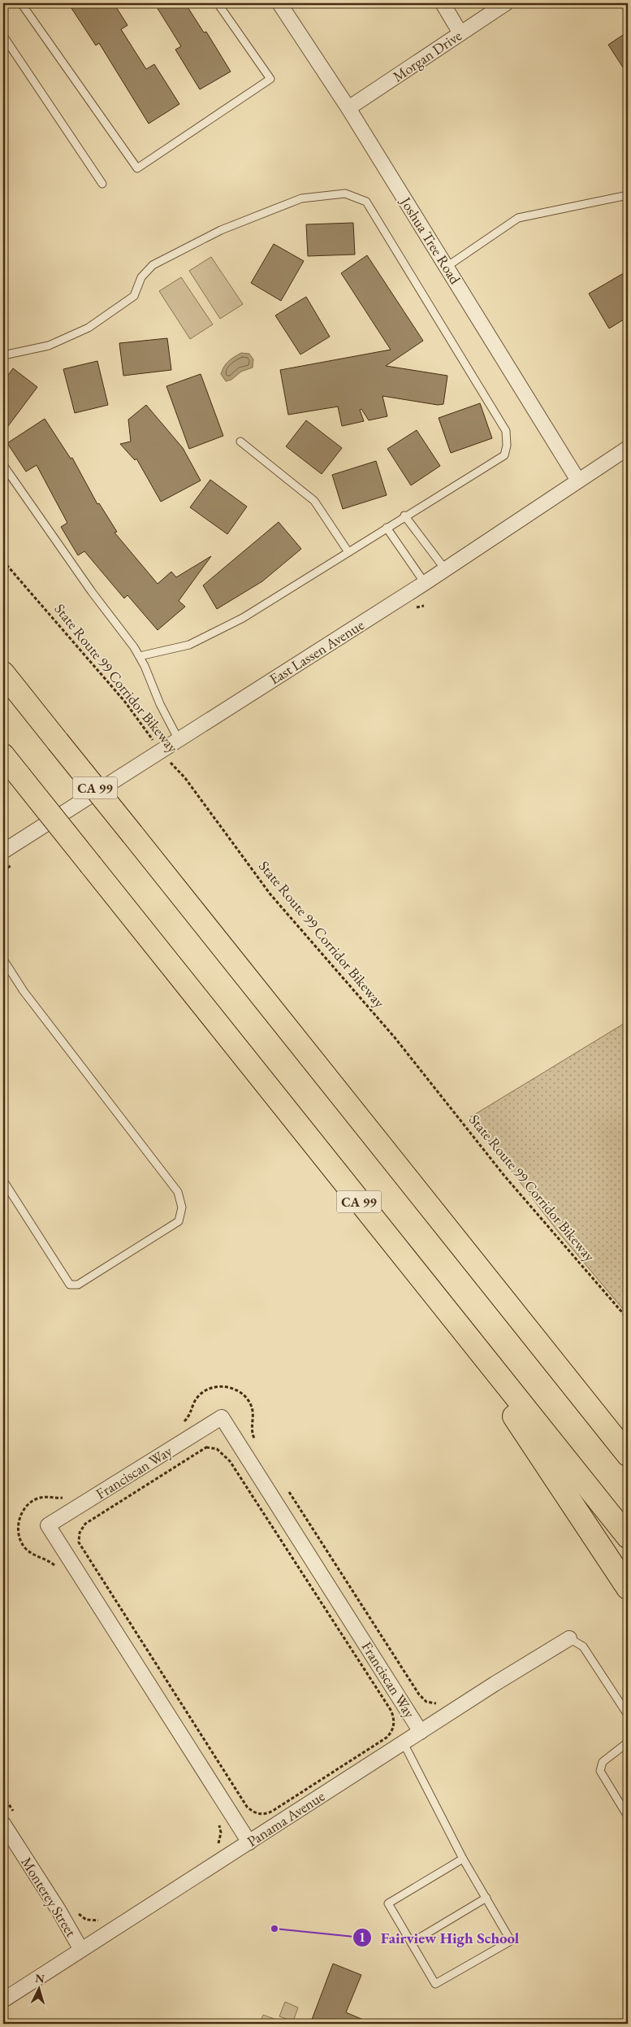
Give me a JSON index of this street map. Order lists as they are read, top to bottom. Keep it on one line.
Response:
{"streets":{"highway":["CA 99"],"street":["Morgan Drive","Joshua Tree Road","East Lassen Avenue","Franciscan Way","Panama Avenue","Monterey Street"],"path":["State Route 99 Corridor Bikeway"]},"crossings":[["Morgan Drive","Joshua Tree Road"],["Joshua Tree Road","East Lassen Avenue"],["East Lassen Avenue","State Route 99 Corridor Bikeway"],["Franciscan Way","Panama Avenue"],["Panama Avenue","Monterey Street"]],"places":["Fairview High School"],"north":"top"}
